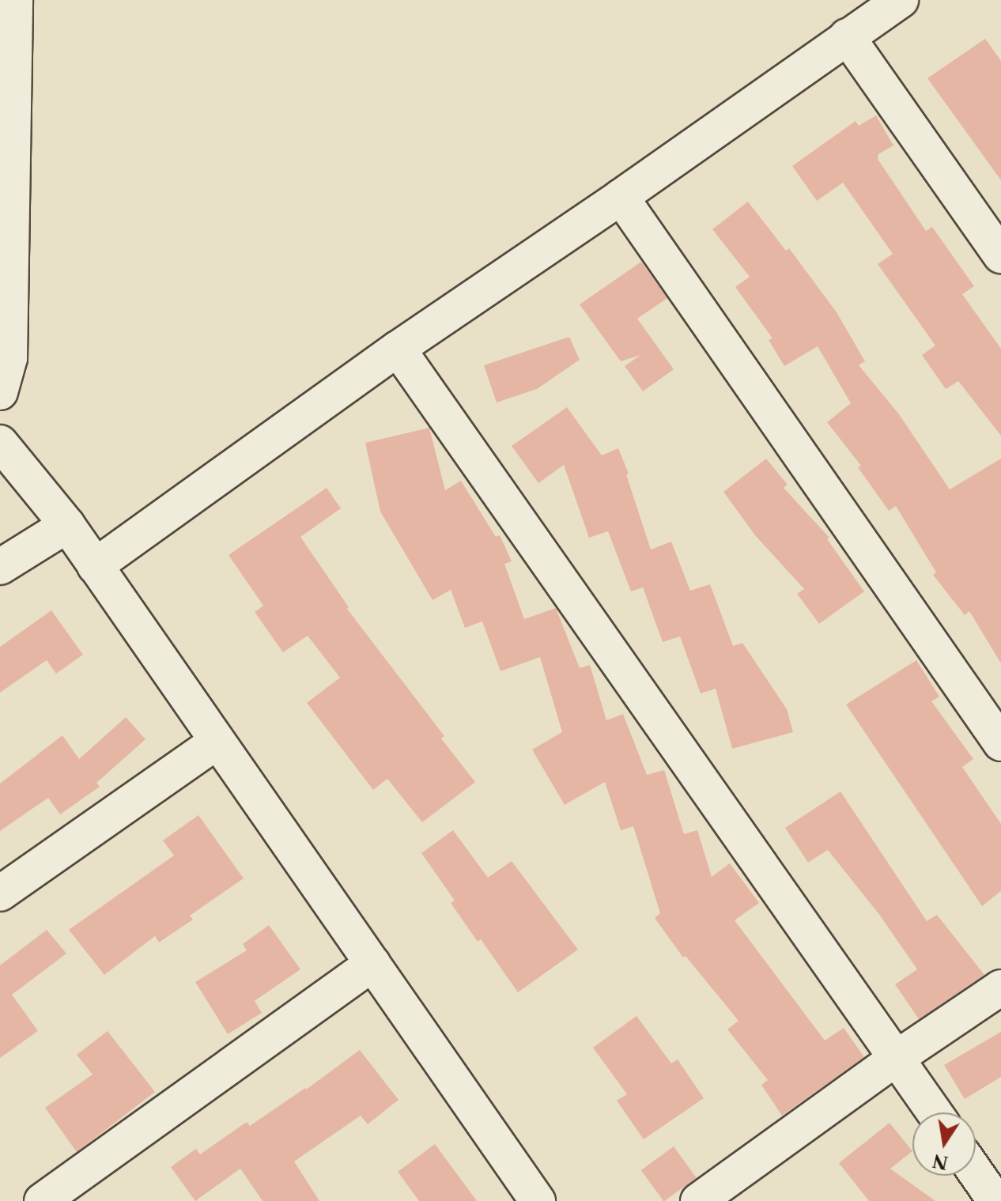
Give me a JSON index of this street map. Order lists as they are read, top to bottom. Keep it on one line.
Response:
{"north":"bottom"}
